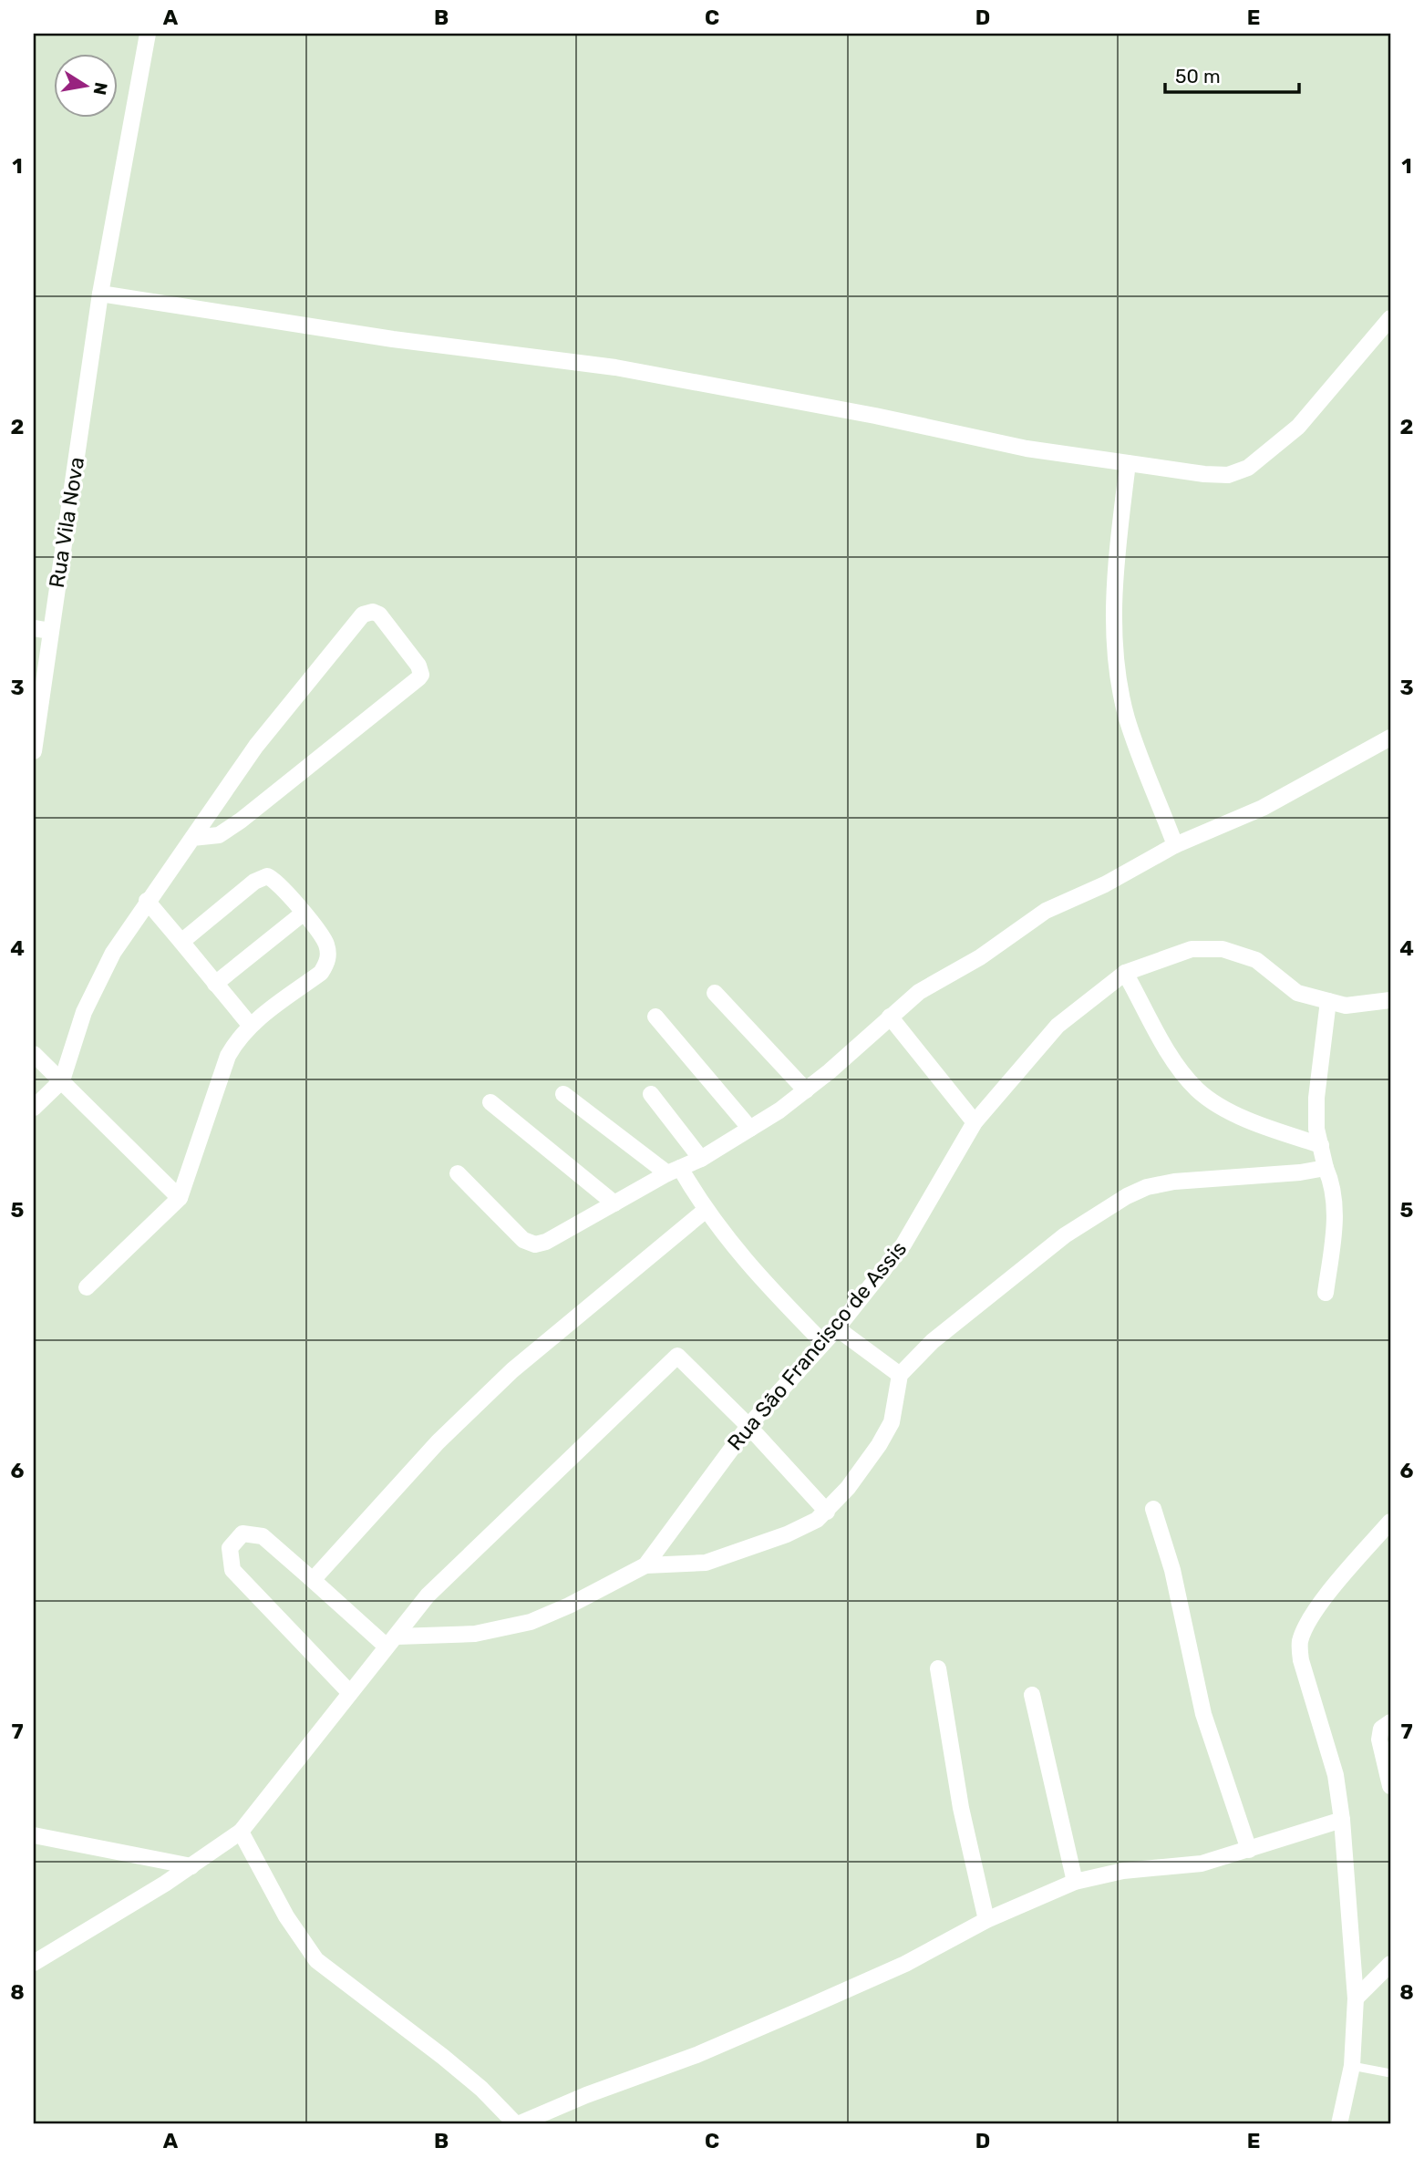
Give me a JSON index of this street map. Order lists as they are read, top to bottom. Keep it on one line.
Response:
{"streets":{"street":["Rua Vila Nova","Rua São Francisco de Assis"]},"scale_bar":"50 m","north":"right","grid":{"columns":["A","B","C","D","E"],"rows":["1","2","3","4","5","6","7","8"]}}
